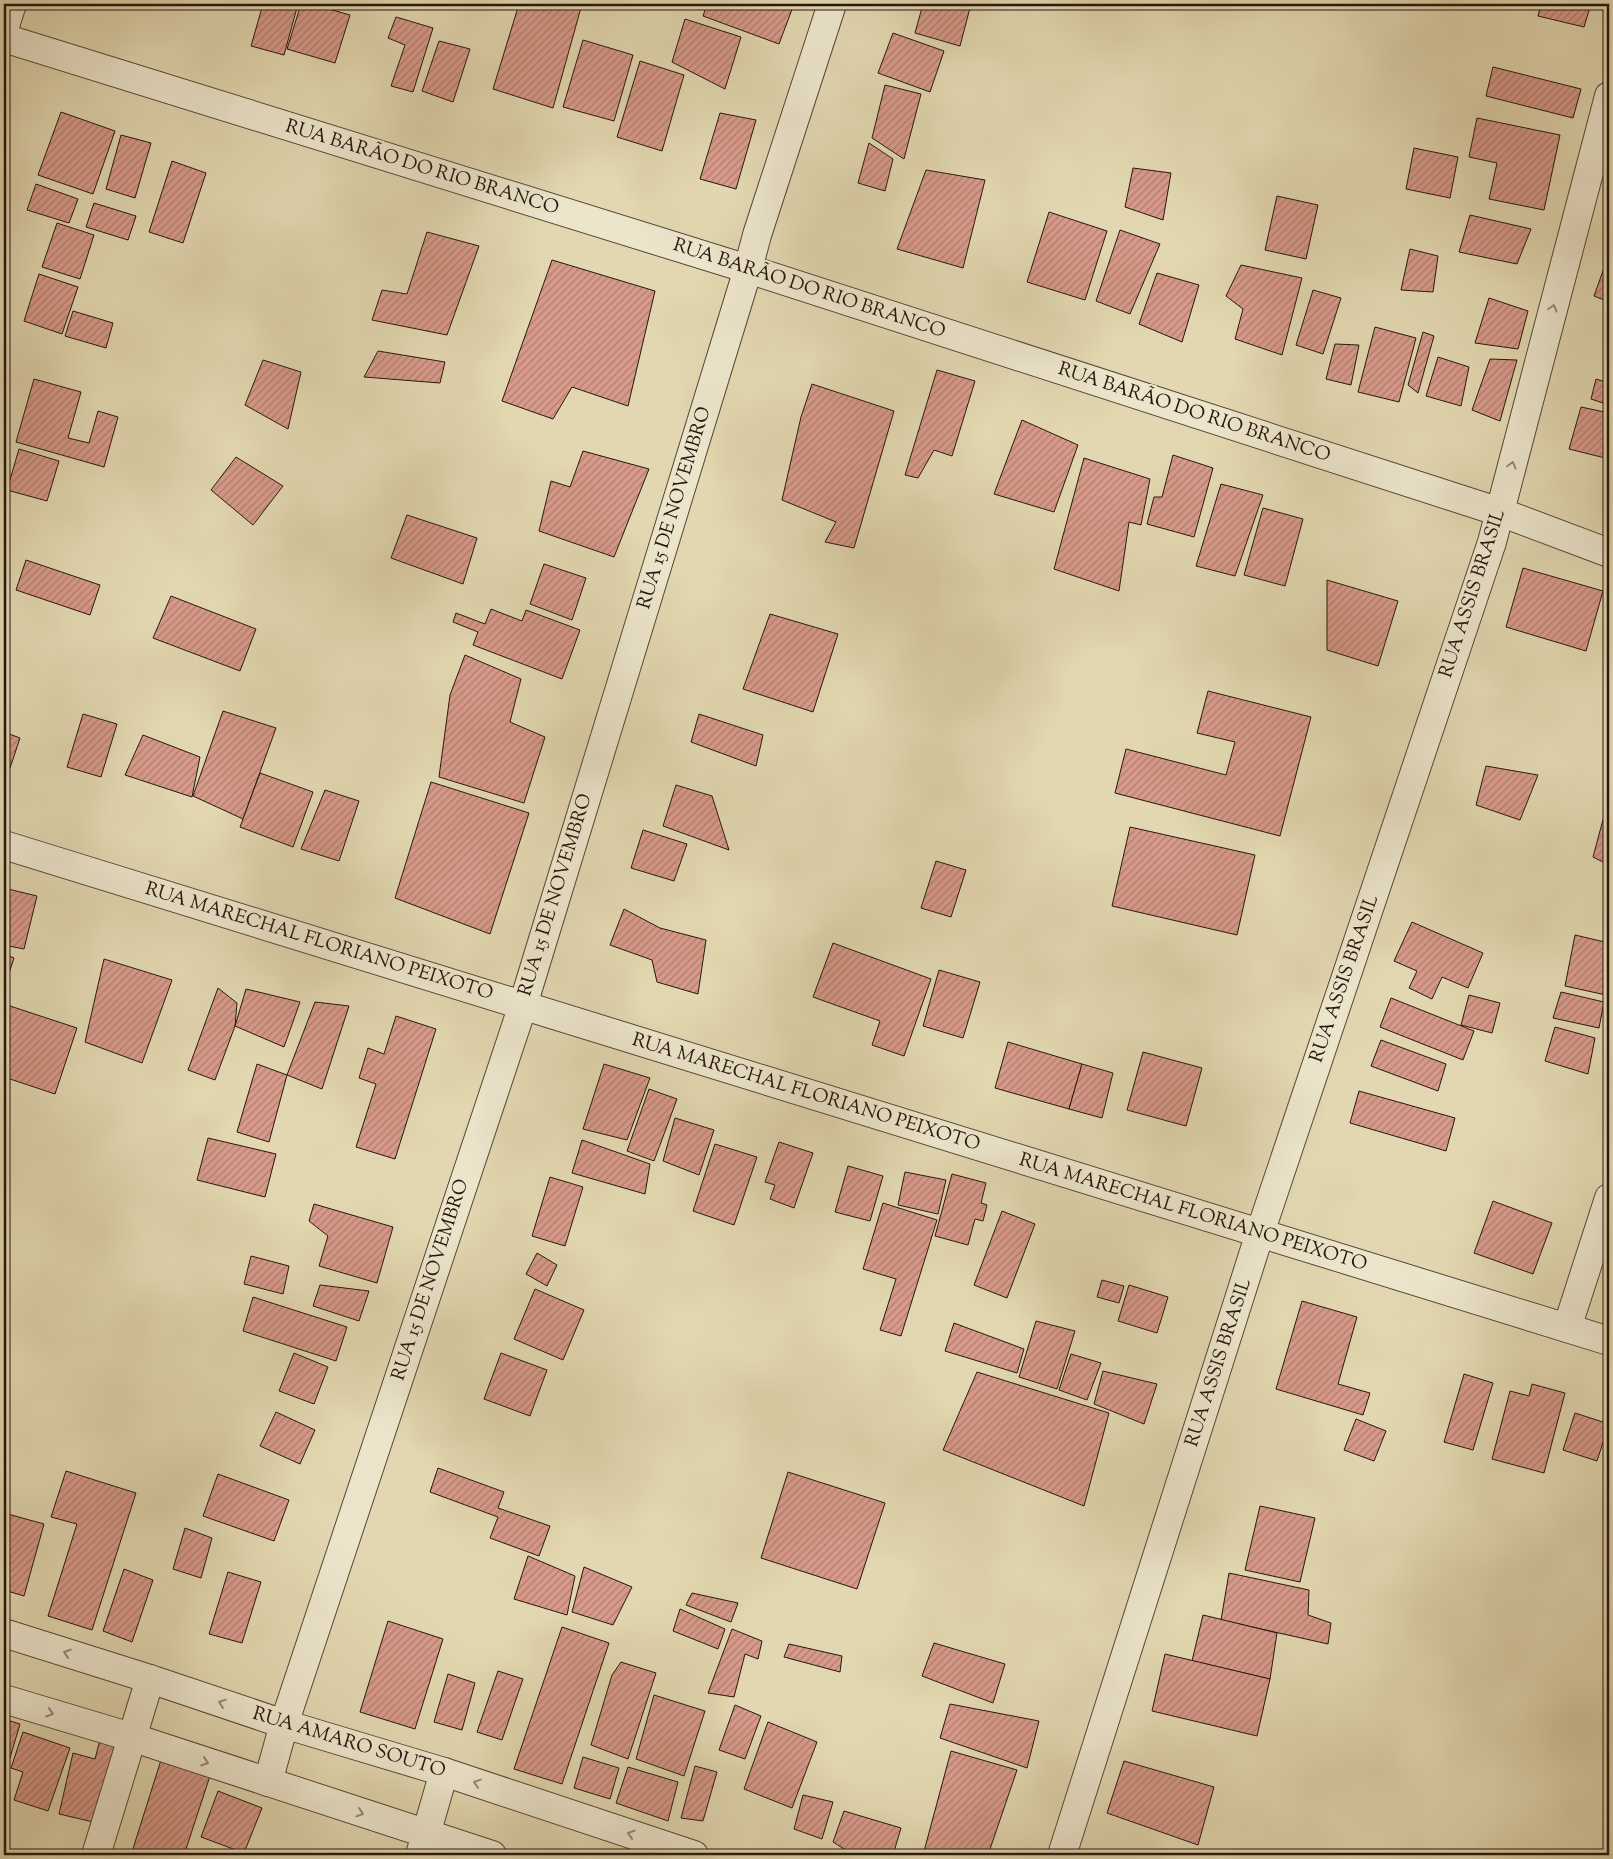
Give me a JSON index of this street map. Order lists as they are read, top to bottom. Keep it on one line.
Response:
{"streets":{"street":["RUA BARÃO DO RIO BRANCO","RUA 15 DE NOVEMBRO","RUA ASSIS BRASIL","RUA MARECHAL FLORIANO PEIXOTO","RUA AMARO SOUTO"]},"crossings":[["RUA BARÃO DO RIO BRANCO","RUA 15 DE NOVEMBRO"],["RUA BARÃO DO RIO BRANCO","RUA ASSIS BRASIL"],["RUA 15 DE NOVEMBRO","RUA MARECHAL FLORIANO PEIXOTO"],["RUA 15 DE NOVEMBRO","RUA AMARO SOUTO"],["RUA ASSIS BRASIL","RUA MARECHAL FLORIANO PEIXOTO"]]}
